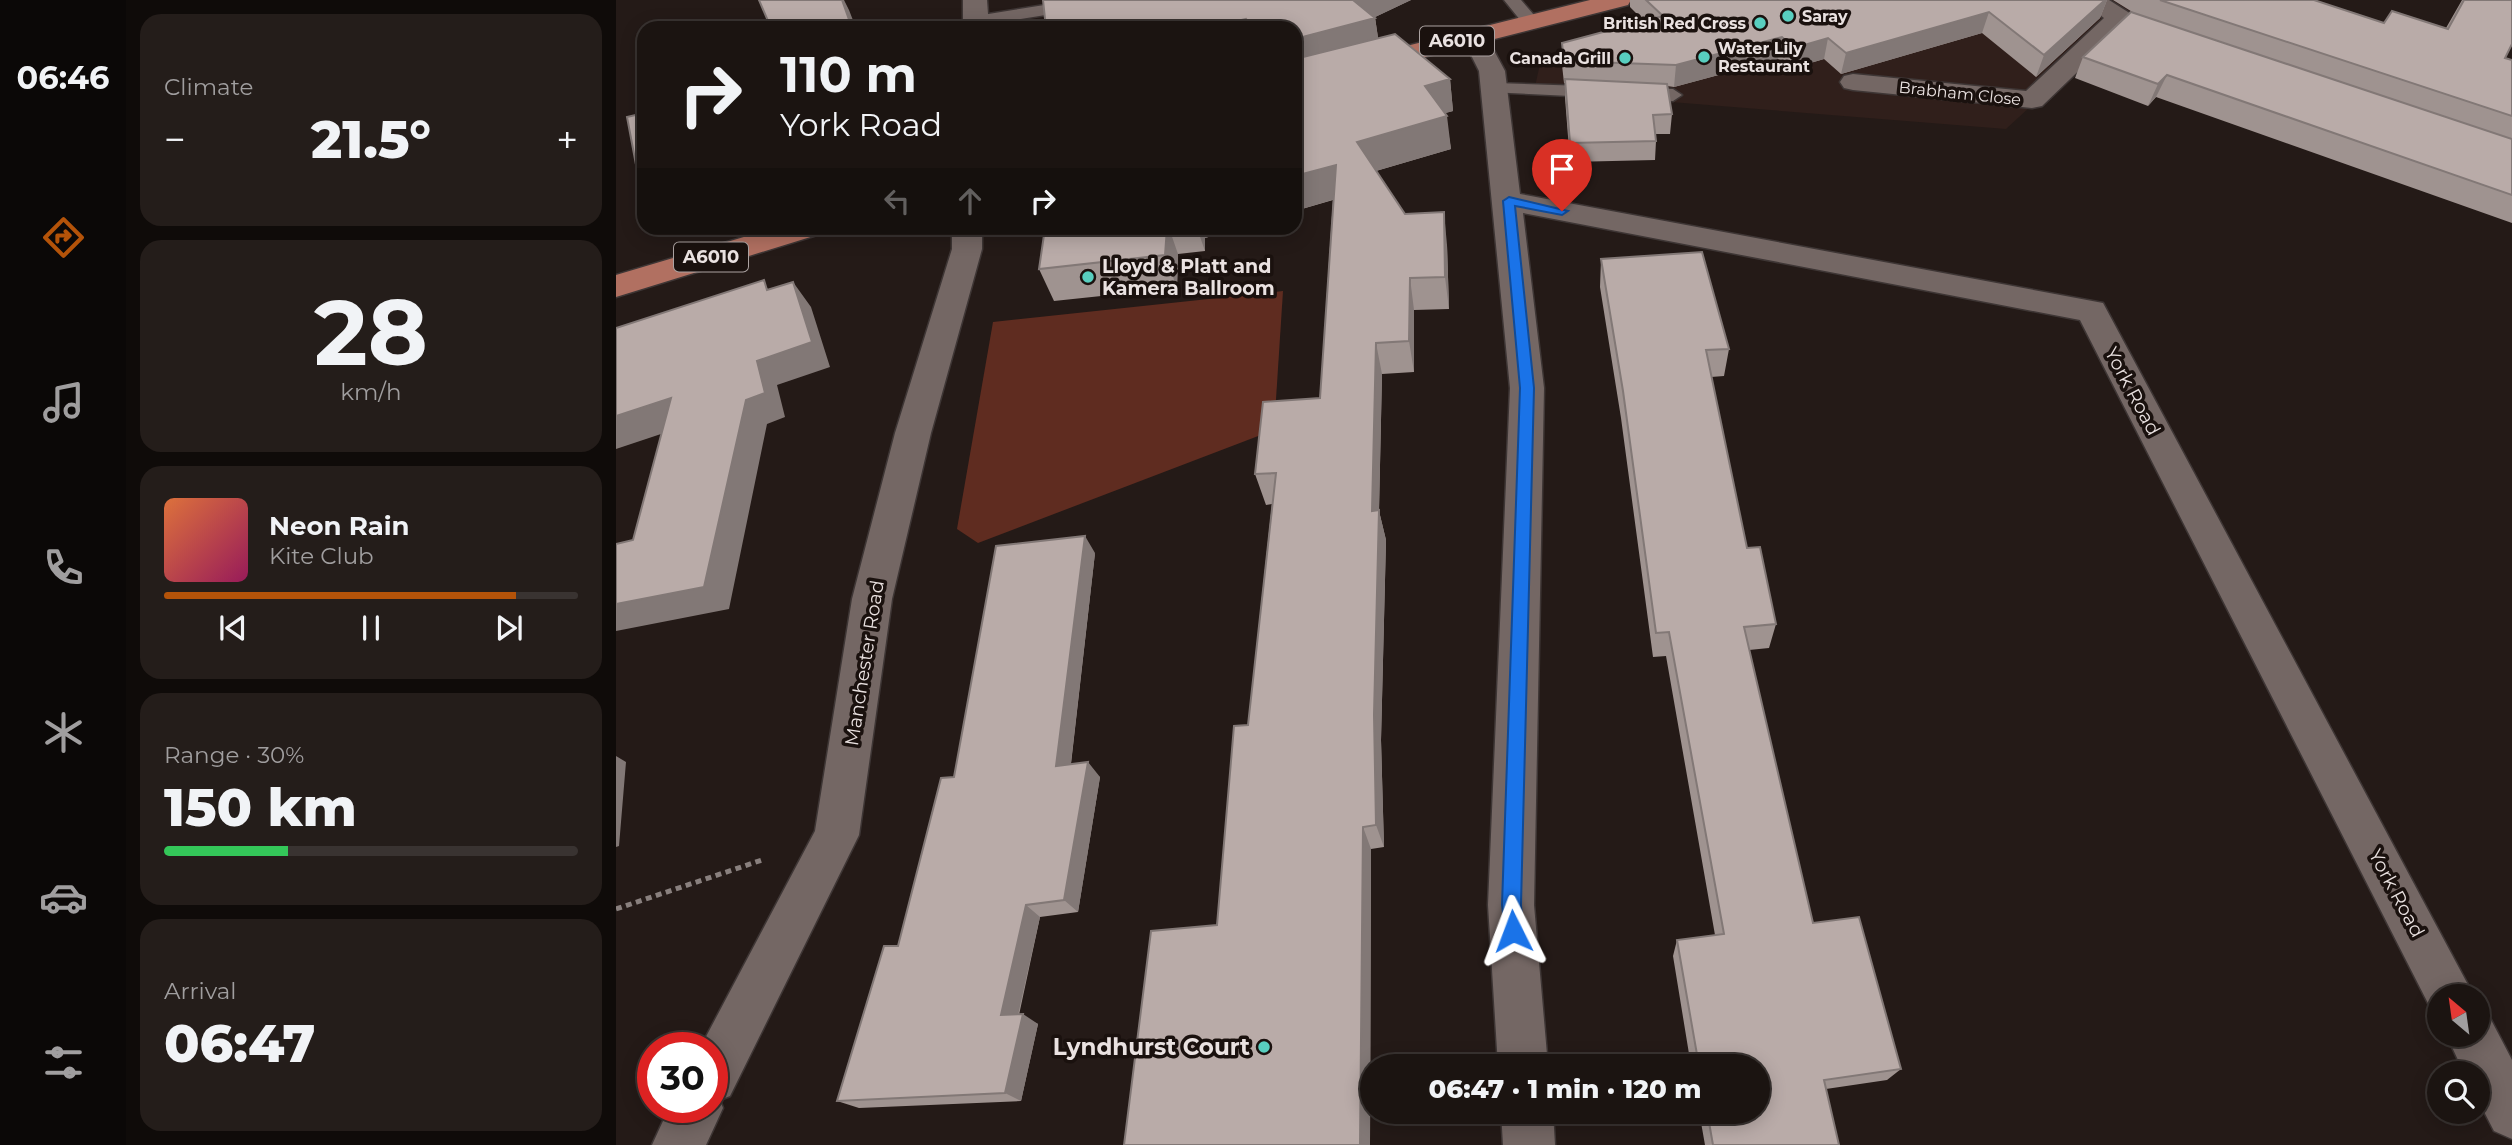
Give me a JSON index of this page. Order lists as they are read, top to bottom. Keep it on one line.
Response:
{"streets":{"highway":["A6010"],"street":["Brabham Close","York Road","Manchester Road"]},"places":["Saray","British Red Cross","Water Lily Restaurant","Canada Grill","Lloyd & Platt and Kamera Ballroom","Lyndhurst Court"],"north":"top left","page":{"tabs":"06:46","tile":["Climate",["28","km/h"],["Range · 30%","150 km"],["Arrival","06:47"]],"turn":["110 m","York Road"],"heat":["−","21.5°","+"],"song":["Neon Rain","Kite Club"],"limit":"30","trip":"06:47 · 1 min · 120 m"}}
